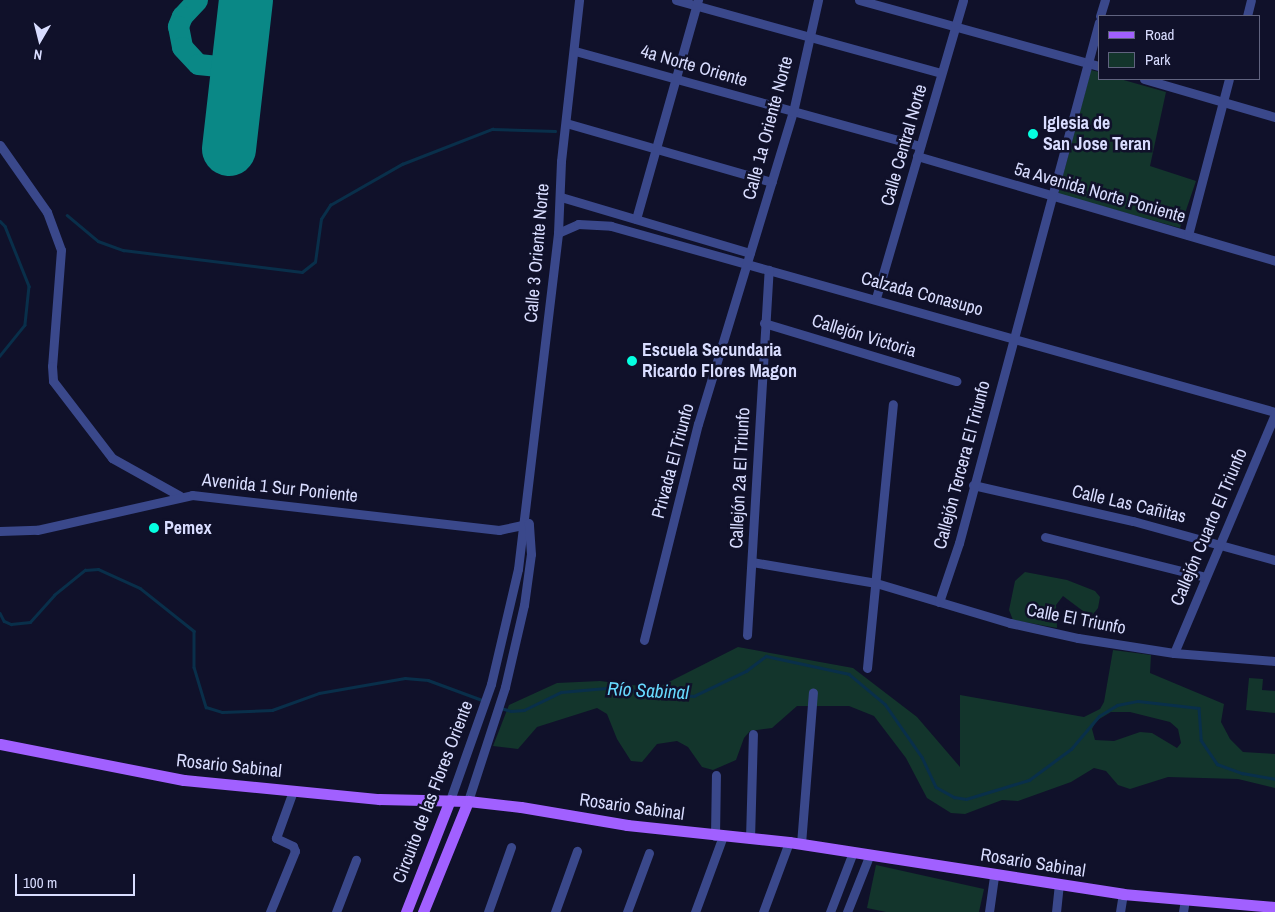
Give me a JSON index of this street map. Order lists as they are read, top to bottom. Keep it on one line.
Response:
{"streets":{"main road":["Rosario Sabinal","Circuito de las Flores Oriente"],"street":["4a Norte Oriente","Calle 1a Oriente Norte","Calle Central Norte","5a Avenida Norte Poniente","Calle 3 Oriente Norte","Calzada Conasupo","Callejón Victoria","Privada El Triunfo","Callejón Tercera El Triunfo","Callejón 2a El Triunfo","Avenida 1 Sur Poniente","Calle Las Cañitas","Callejón Cuarto El Triunfo","Calle El Triunfo"]},"crossings":[["4a Norte Oriente","Calle 1a Oriente Norte"],["4a Norte Oriente","Calle Central Norte"],["4a Norte Oriente","Calle 3 Oriente Norte"],["Calle 1a Oriente Norte","Calzada Conasupo"],["Calle 1a Oriente Norte","Privada El Triunfo"],["Calle Central Norte","5a Avenida Norte Poniente"],["Calle Central Norte","Calzada Conasupo"],["5a Avenida Norte Poniente","Callejón Tercera El Triunfo"],["Calle 3 Oriente Norte","Calzada Conasupo"],["Calle 3 Oriente Norte","Avenida 1 Sur Poniente"],["Calle 3 Oriente Norte","Circuito de las Flores Oriente"],["Calzada Conasupo","Privada El Triunfo"],["Calzada Conasupo","Callejón Tercera El Triunfo"],["Calzada Conasupo","Callejón 2a El Triunfo"],["Calzada Conasupo","Callejón Cuarto El Triunfo"],["Callejón Victoria","Callejón 2a El Triunfo"],["Callejón Tercera El Triunfo","Calle Las Cañitas"],["Callejón Tercera El Triunfo","Calle El Triunfo"],["Callejón 2a El Triunfo","Calle El Triunfo"],["Calle Las Cañitas","Callejón Cuarto El Triunfo"],["Callejón Cuarto El Triunfo","Calle El Triunfo"],["Rosario Sabinal","Circuito de las Flores Oriente"]],"water":["Río Sabinal"],"places":["Iglesia de San Jose Teran","Escuela Secundaria Ricardo Flores Magon","Pemex"],"legend":["Road","Park"],"scale_bar":"100 m","north":"bottom"}
